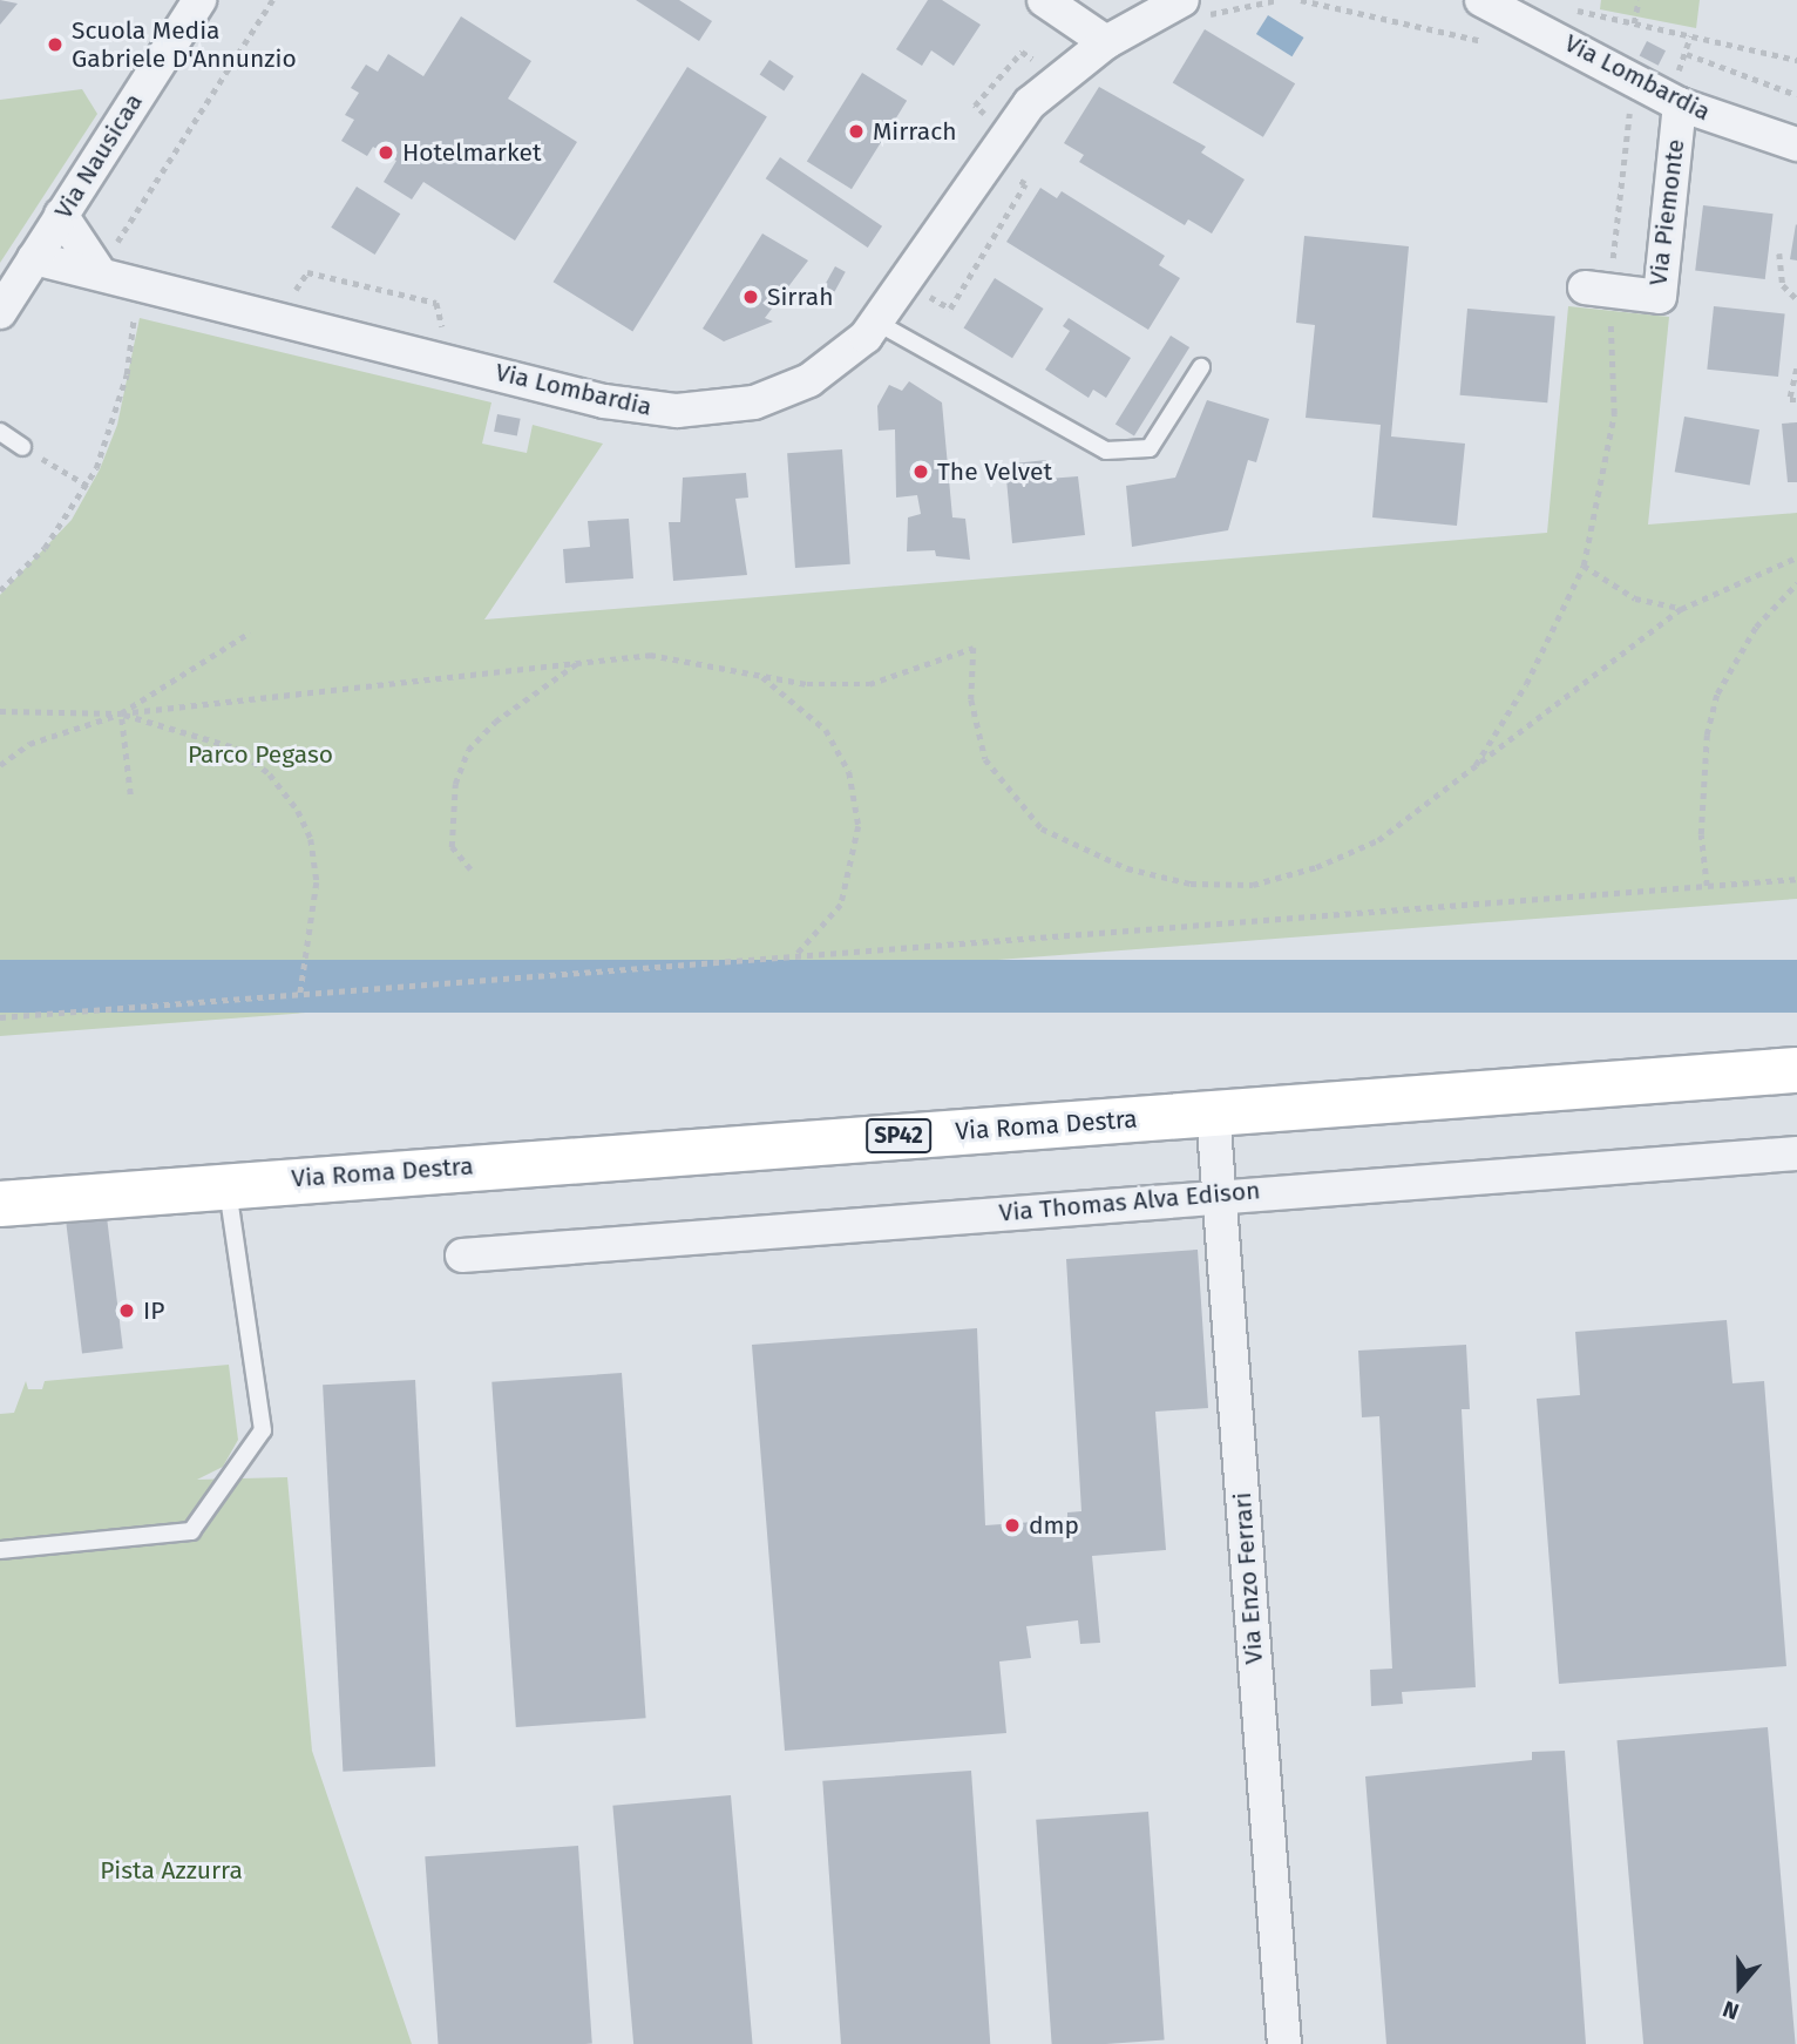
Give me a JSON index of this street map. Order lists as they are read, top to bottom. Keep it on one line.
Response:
{"streets":{"main road":["Via Roma Destra","SP42"],"street":["Via Lombardia","Via Nausicaa","Via Piemonte","Via Thomas Alva Edison","Via Enzo Ferrari"]},"crossings":[["Via Lombardia","Via Nausicaa"],["Via Lombardia","Via Piemonte"],["Via Roma Destra","Via Enzo Ferrari"],["Via Thomas Alva Edison","Via Enzo Ferrari"]],"parks":["Parco Pegaso","Pista Azzurra"],"places":["Scuola Media Gabriele D'Annunzio","Mirrach","Hotelmarket","Sirrah","The Velvet","IP","dmp"],"north":"bottom"}
